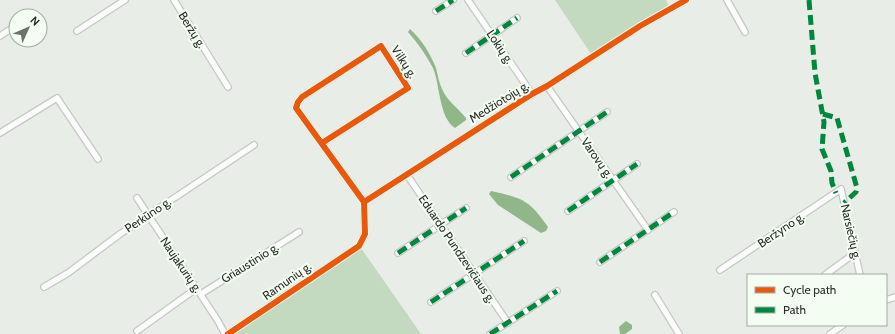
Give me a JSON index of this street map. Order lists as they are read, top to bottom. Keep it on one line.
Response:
{"streets":{"street":["Beržų g.","Lokių g.","Vilkų g.","Medžiotojų g.","Varovų g.","Perkūno g.","Beržyno g.","Narsiečių g.","Eduardo Pundzevičiaus g.","Griaustinio g.","Naujakurių g.","Ramunių g."]},"crossings":[["Lokių g.","Medžiotojų g."],["Medžiotojų g.","Varovų g."],["Medžiotojų g.","Eduardo Pundzevičiaus g."],["Medžiotojų g.","Ramunių g."],["Perkūno g.","Naujakurių g."],["Beržyno g.","Narsiečių g."],["Griaustinio g.","Naujakurių g."],["Naujakurių g.","Ramunių g."]],"legend":["Cycle path","Path"],"north":"top right"}
